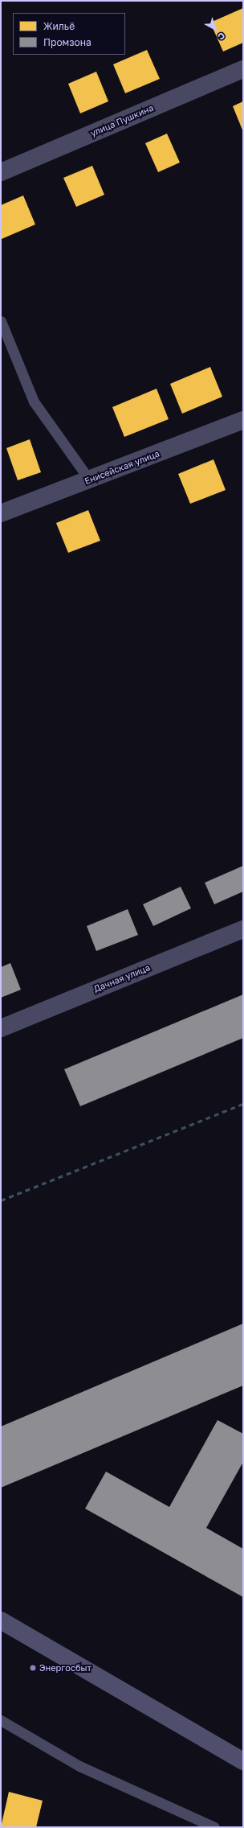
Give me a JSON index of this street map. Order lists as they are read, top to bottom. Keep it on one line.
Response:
{"streets":{"street":["улица Пушкина","Енисейская улица","Дачная улица"]},"places":["Энергосбыт"],"legend":["Жильё","Промзона"],"north":"bottom right"}
